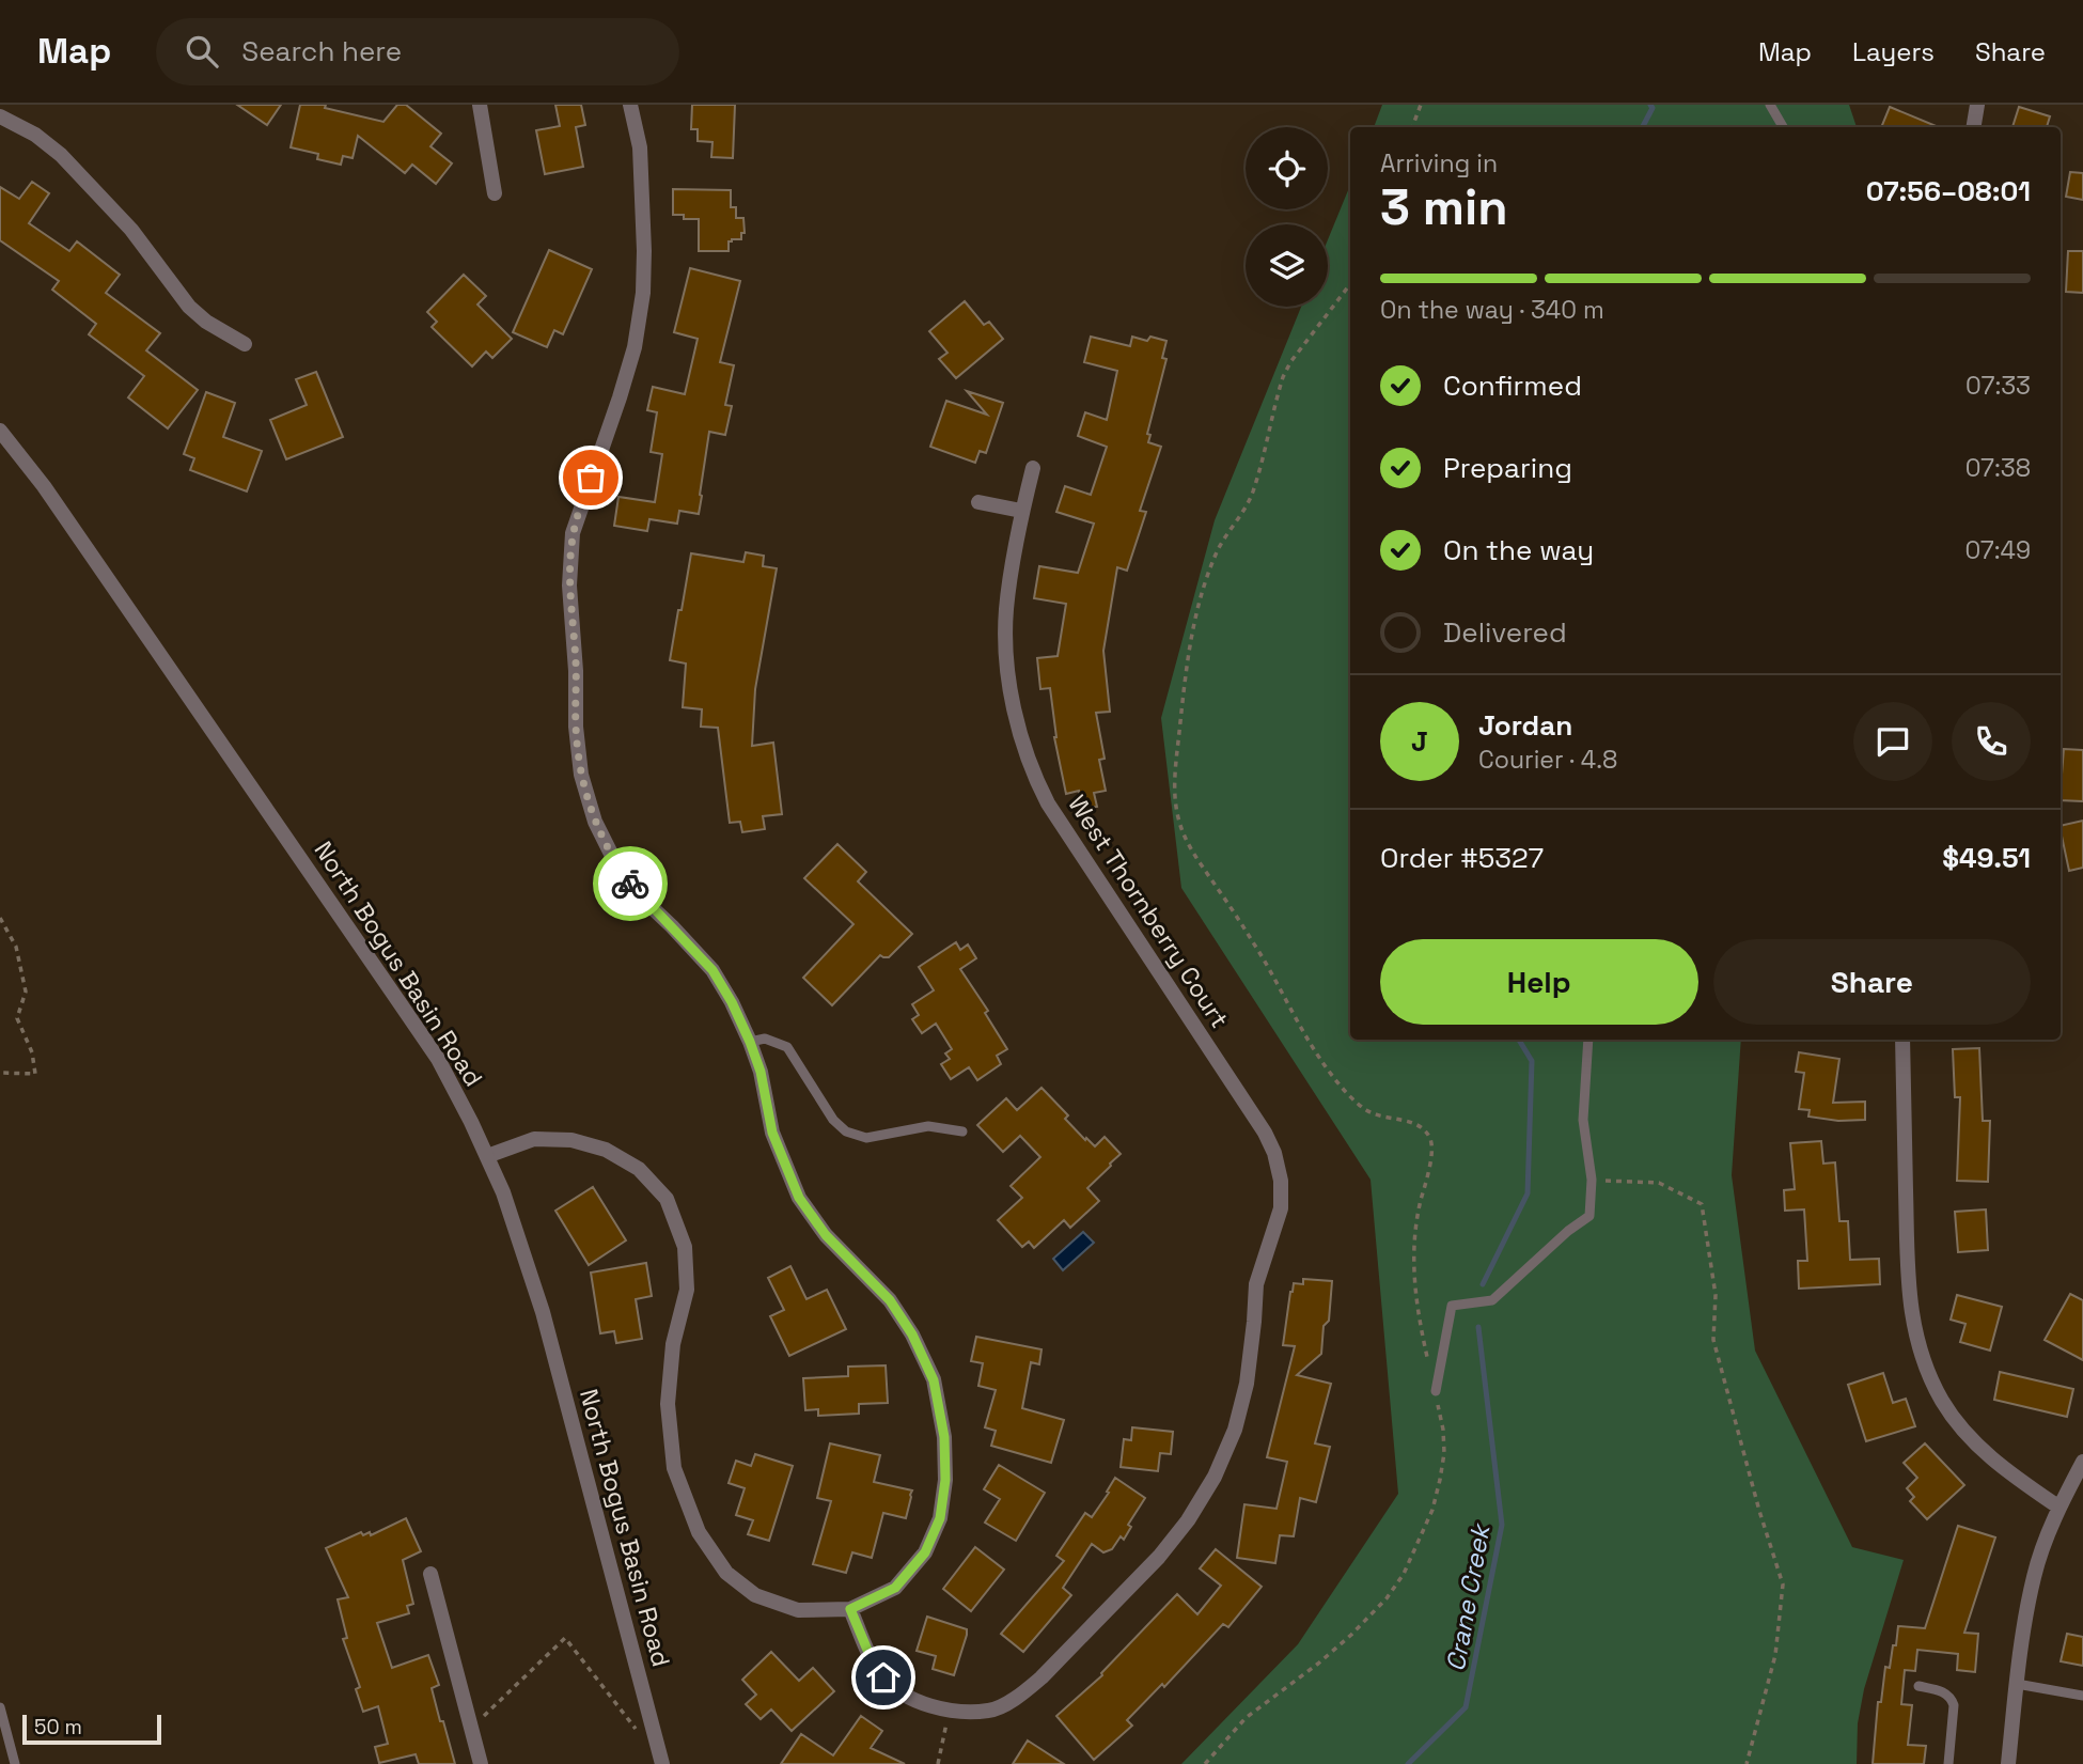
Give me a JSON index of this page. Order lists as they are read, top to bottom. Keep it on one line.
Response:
{"streets":{"street":["West Thornberry Court","North Bogus Basin Road"]},"water":["Crane Creek"],"scale_bar":"50 m","page":{"header":"Map","search":"Search here","nav":["Map","Layers","Share"],"heading":["3 min","Arriving in","07:56–08:01"],"panel":["Jordan","Courier · 4.8","Order #5327","$49.51"],"bar":"On the way · 340 m","list":[["Confirmed","07:33"],["Preparing","07:38"],["On the way","07:49"],"Delivered"],"round":"J","buttons":["Help","Share"],"scale":"50 m"}}
